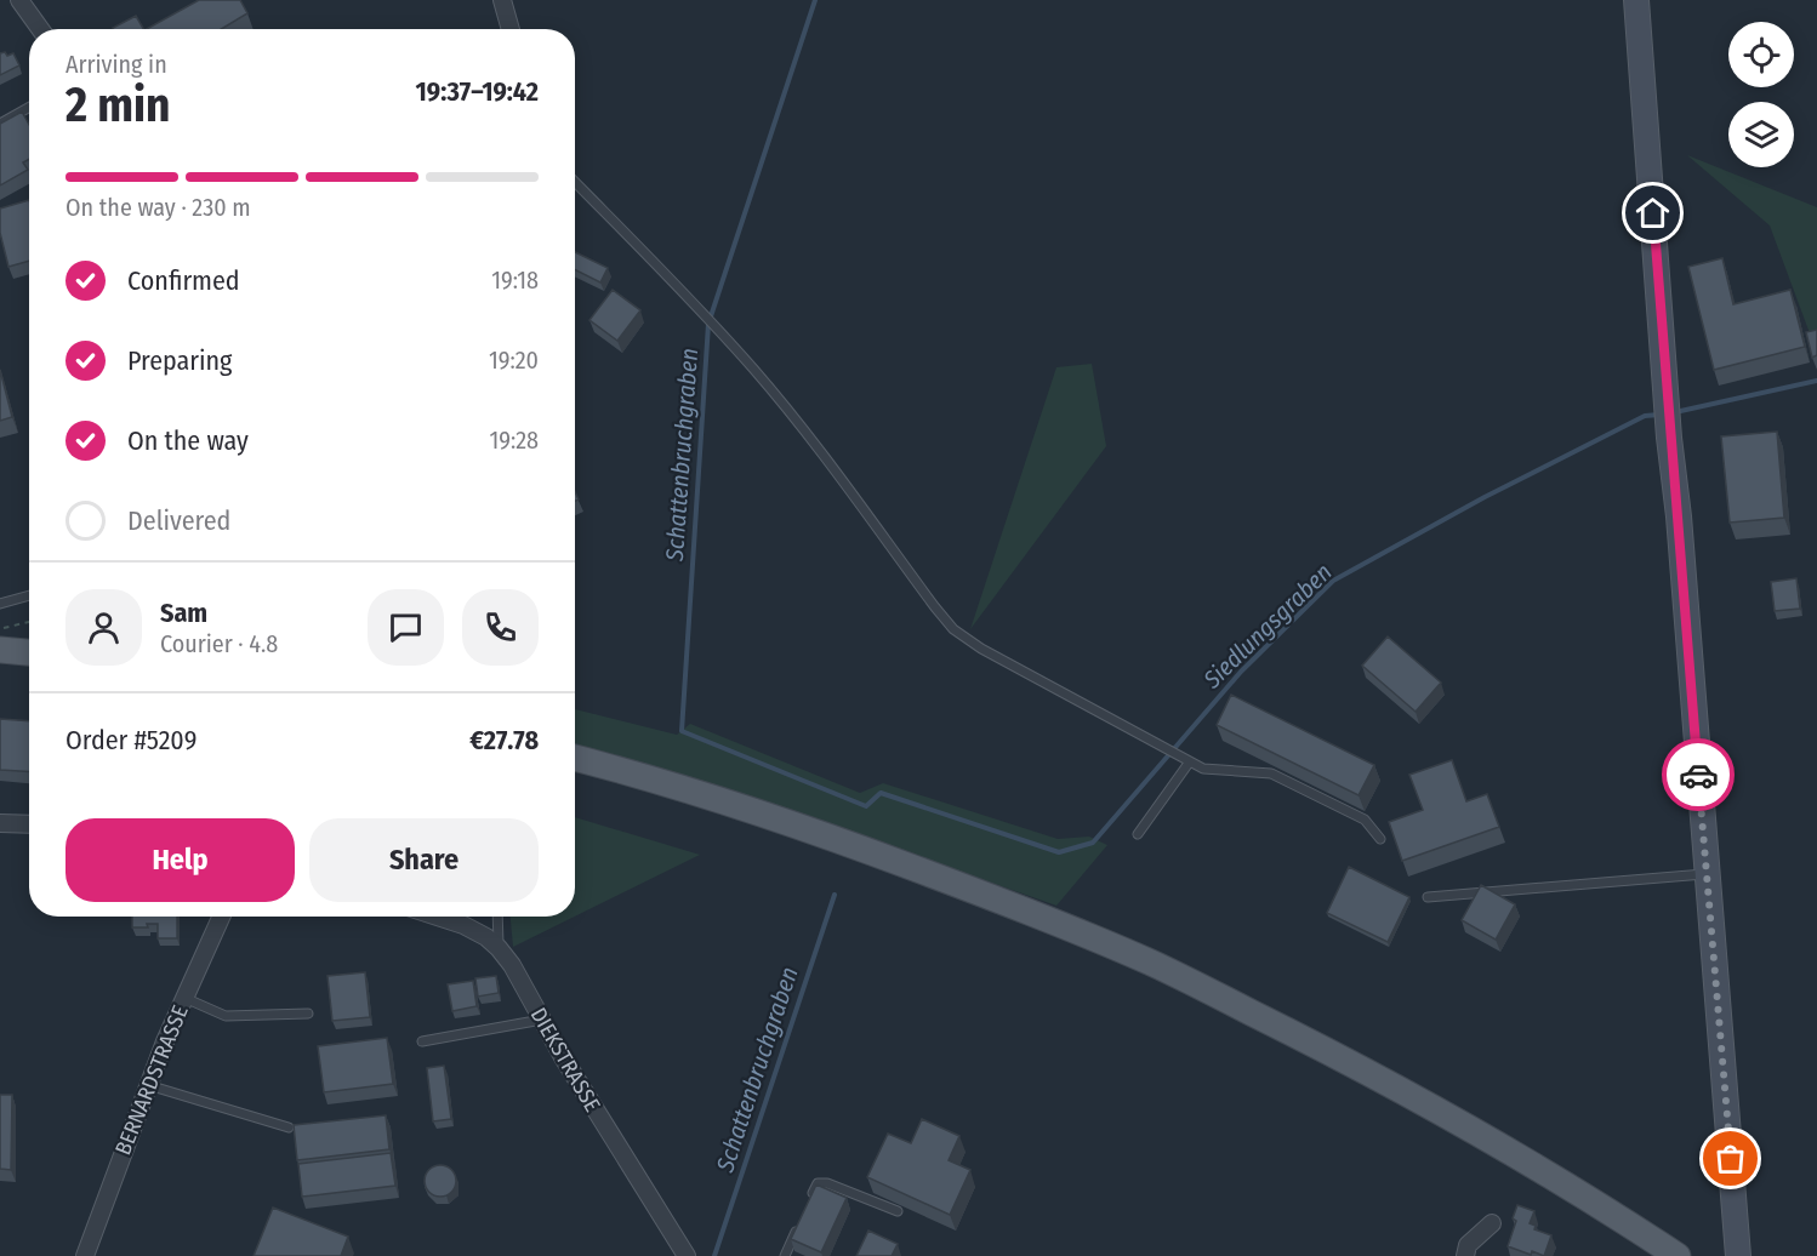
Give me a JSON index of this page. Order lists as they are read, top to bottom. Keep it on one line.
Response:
{"streets":{"street":["DIEKSTRASSE","BERNARDSTRASSE"]},"water":["Schattenbruchgraben","Siedlungsgraben"],"page":{"heading":["2 min","Arriving in","19:37–19:42"],"panel":["Sam","Courier · 4.8","Order #5209","€27.78"],"bar":"On the way · 230 m","list":[["Confirmed","19:18"],["Preparing","19:20"],["On the way","19:28"],"Delivered"],"buttons":["Help","Share"]}}
